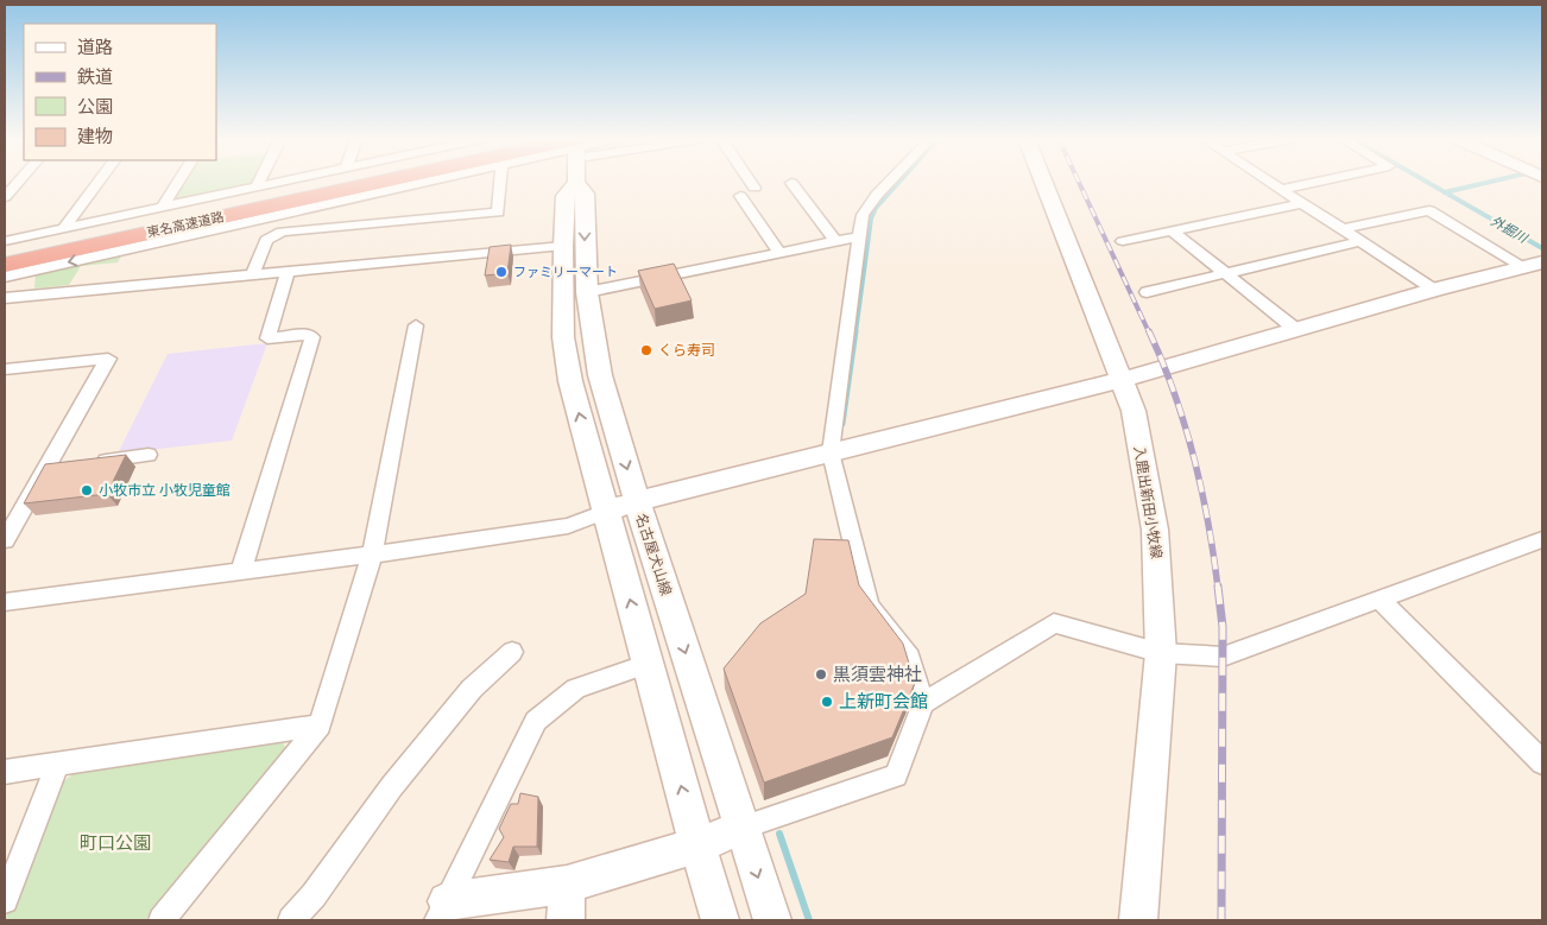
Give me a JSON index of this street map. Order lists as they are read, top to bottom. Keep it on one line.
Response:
{"streets":{"highway":["東名高速道路"],"main road":["入鹿出新田小牧線","名古屋犬山線"]},"water":["外掘川"],"parks":["町口公園"],"places":["ファミリーマート","くら寿司","小牧市立 小牧児童館","黒須雲神社","上新町会館"],"legend":["道路","鉄道","公園","建物"]}
